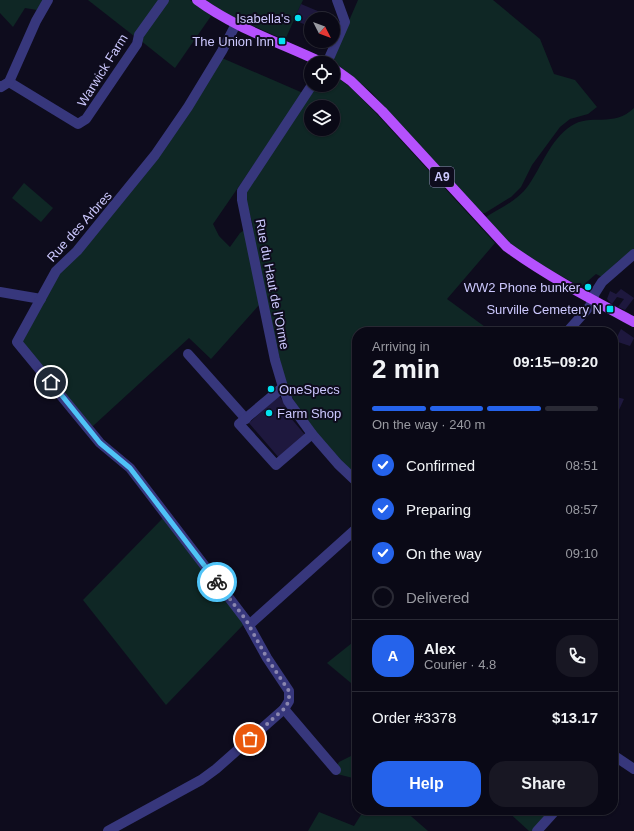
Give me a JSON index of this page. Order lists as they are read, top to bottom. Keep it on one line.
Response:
{"streets":{"main road":["A9"],"street":["Warwick Farm","Rue des Arbres","Rue du Haut de l'Orme"]},"places":{"other":["Isabella's","WW2 Phone bunker","OneSpecs","Farm Shop"],"transit":["The Union Inn","Surville Cemetery N"]},"north":"bottom right","page":{"heading":["2 min","Arriving in","09:15–09:20"],"panel":["Alex","Courier · 4.8","Order #3378","$13.17"],"bar":"On the way · 240 m","list":[["Confirmed","08:51"],["Preparing","08:57"],["On the way","09:10"],"Delivered"],"round":"A","buttons":["Help","Share"]}}
